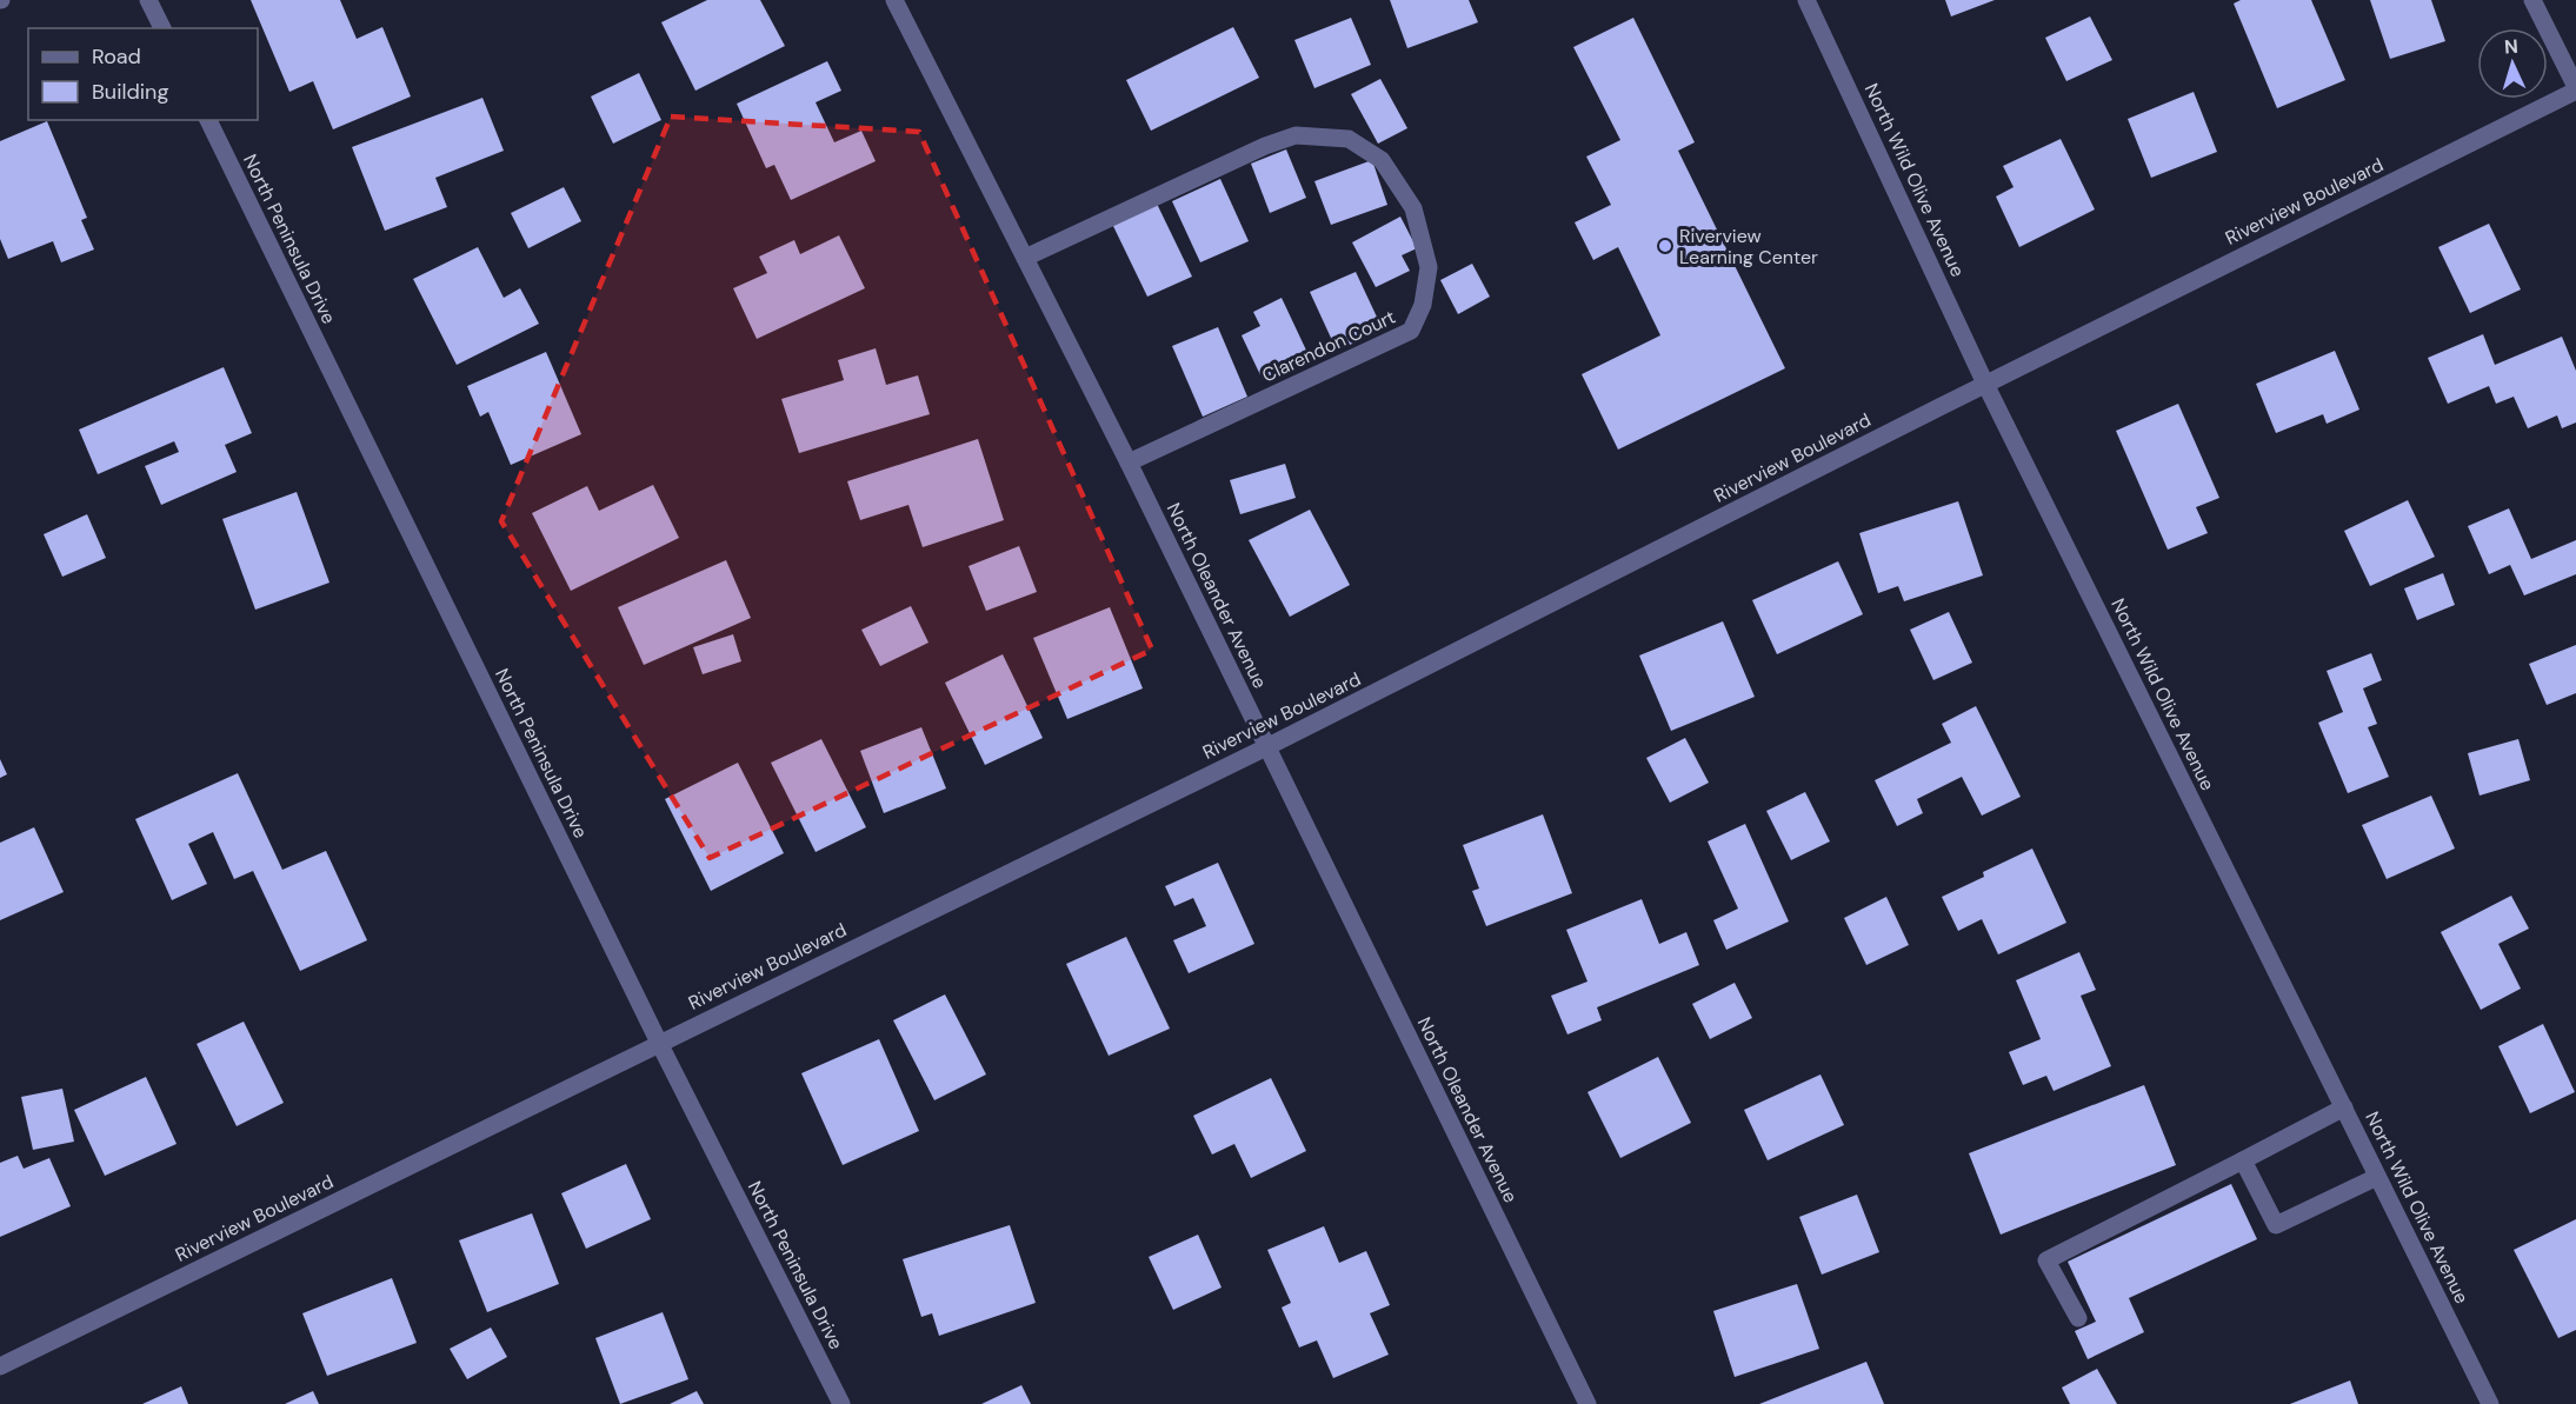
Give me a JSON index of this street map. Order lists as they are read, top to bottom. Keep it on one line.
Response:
{"streets":{"street":["North Wild Olive Avenue","Riverview Boulevard","North Peninsula Drive","Clarendon Court","North Oleander Avenue"]},"crossings":[["North Wild Olive Avenue","Riverview Boulevard"],["Riverview Boulevard","North Peninsula Drive"],["Riverview Boulevard","North Oleander Avenue"],["Clarendon Court","North Oleander Avenue"]],"places":["Riverview Learning Center"],"legend":["Road","Building"],"north":"top"}
